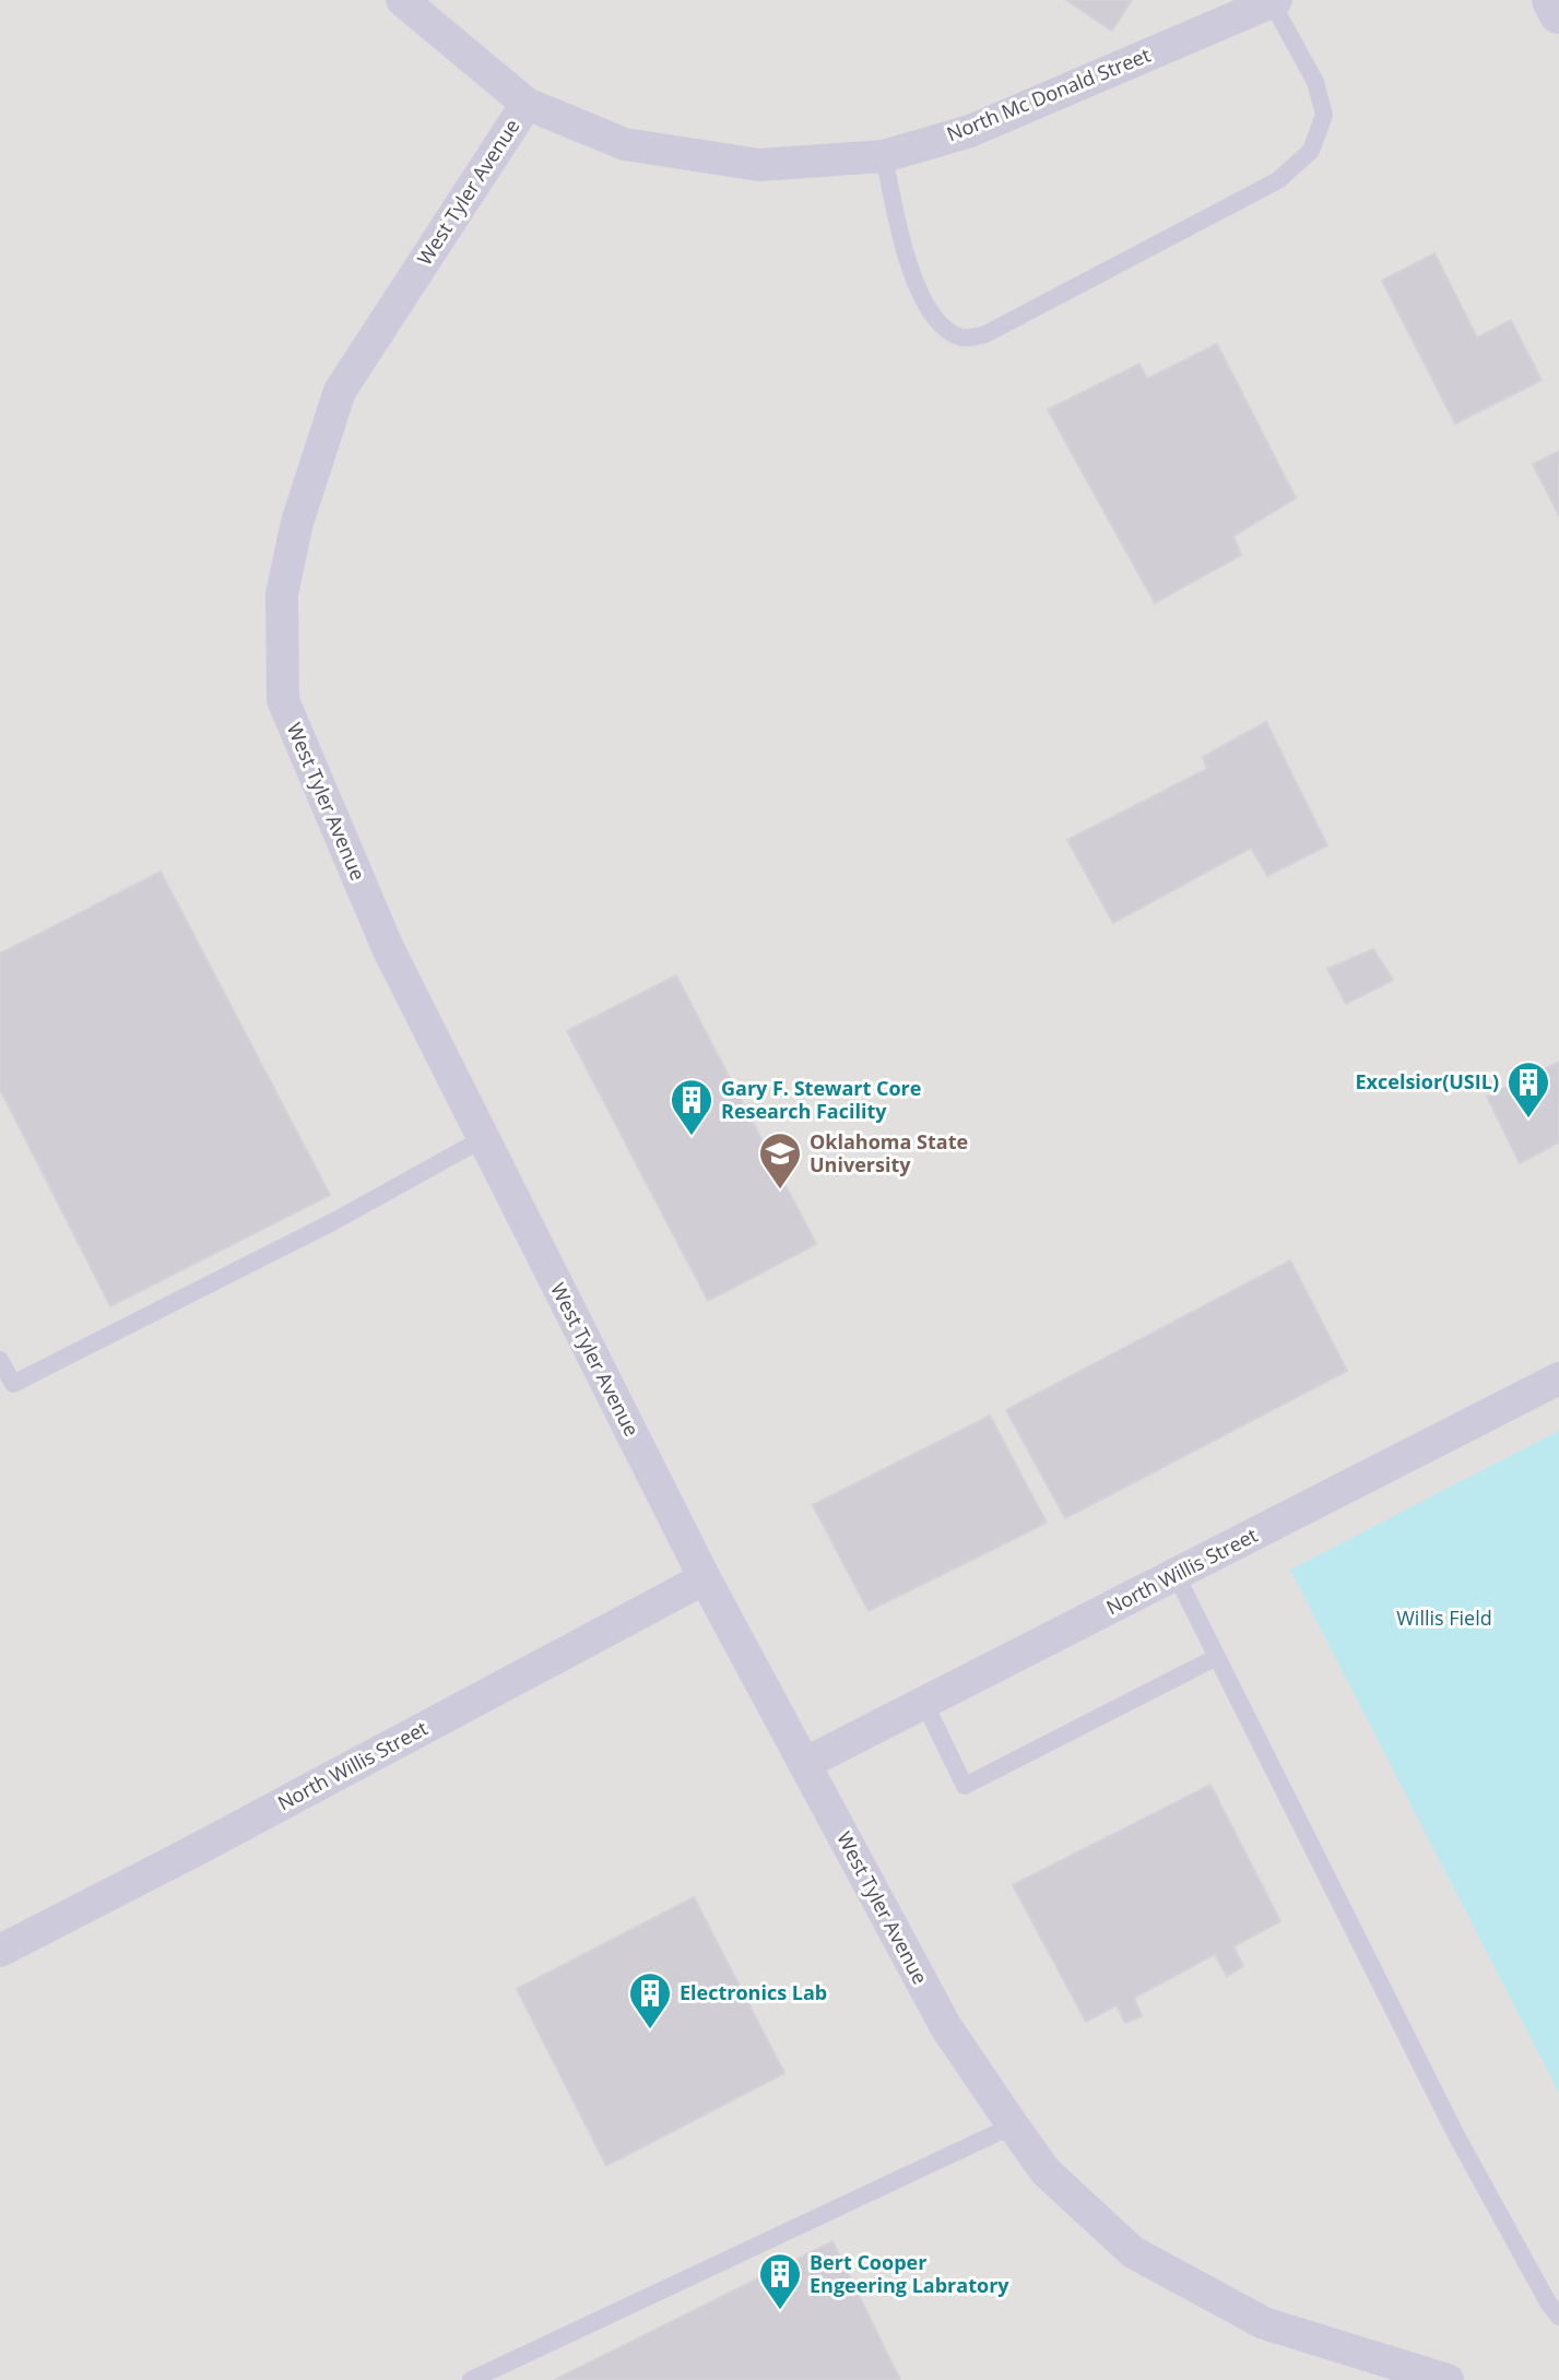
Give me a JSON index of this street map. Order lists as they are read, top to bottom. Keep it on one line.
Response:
{"streets":{"street":["North Mc Donald Street","West Tyler Avenue","North Willis Street"]},"crossings":[["North Mc Donald Street","West Tyler Avenue"],["West Tyler Avenue","North Willis Street"]],"parks":["Willis Field"],"places":{"building":["Excelsior(USIL)","Gary F. Stewart Core Research Facility","Electronics Lab","Bert Cooper Engeering Labratory"],"school or university":["Oklahoma State University"]}}
